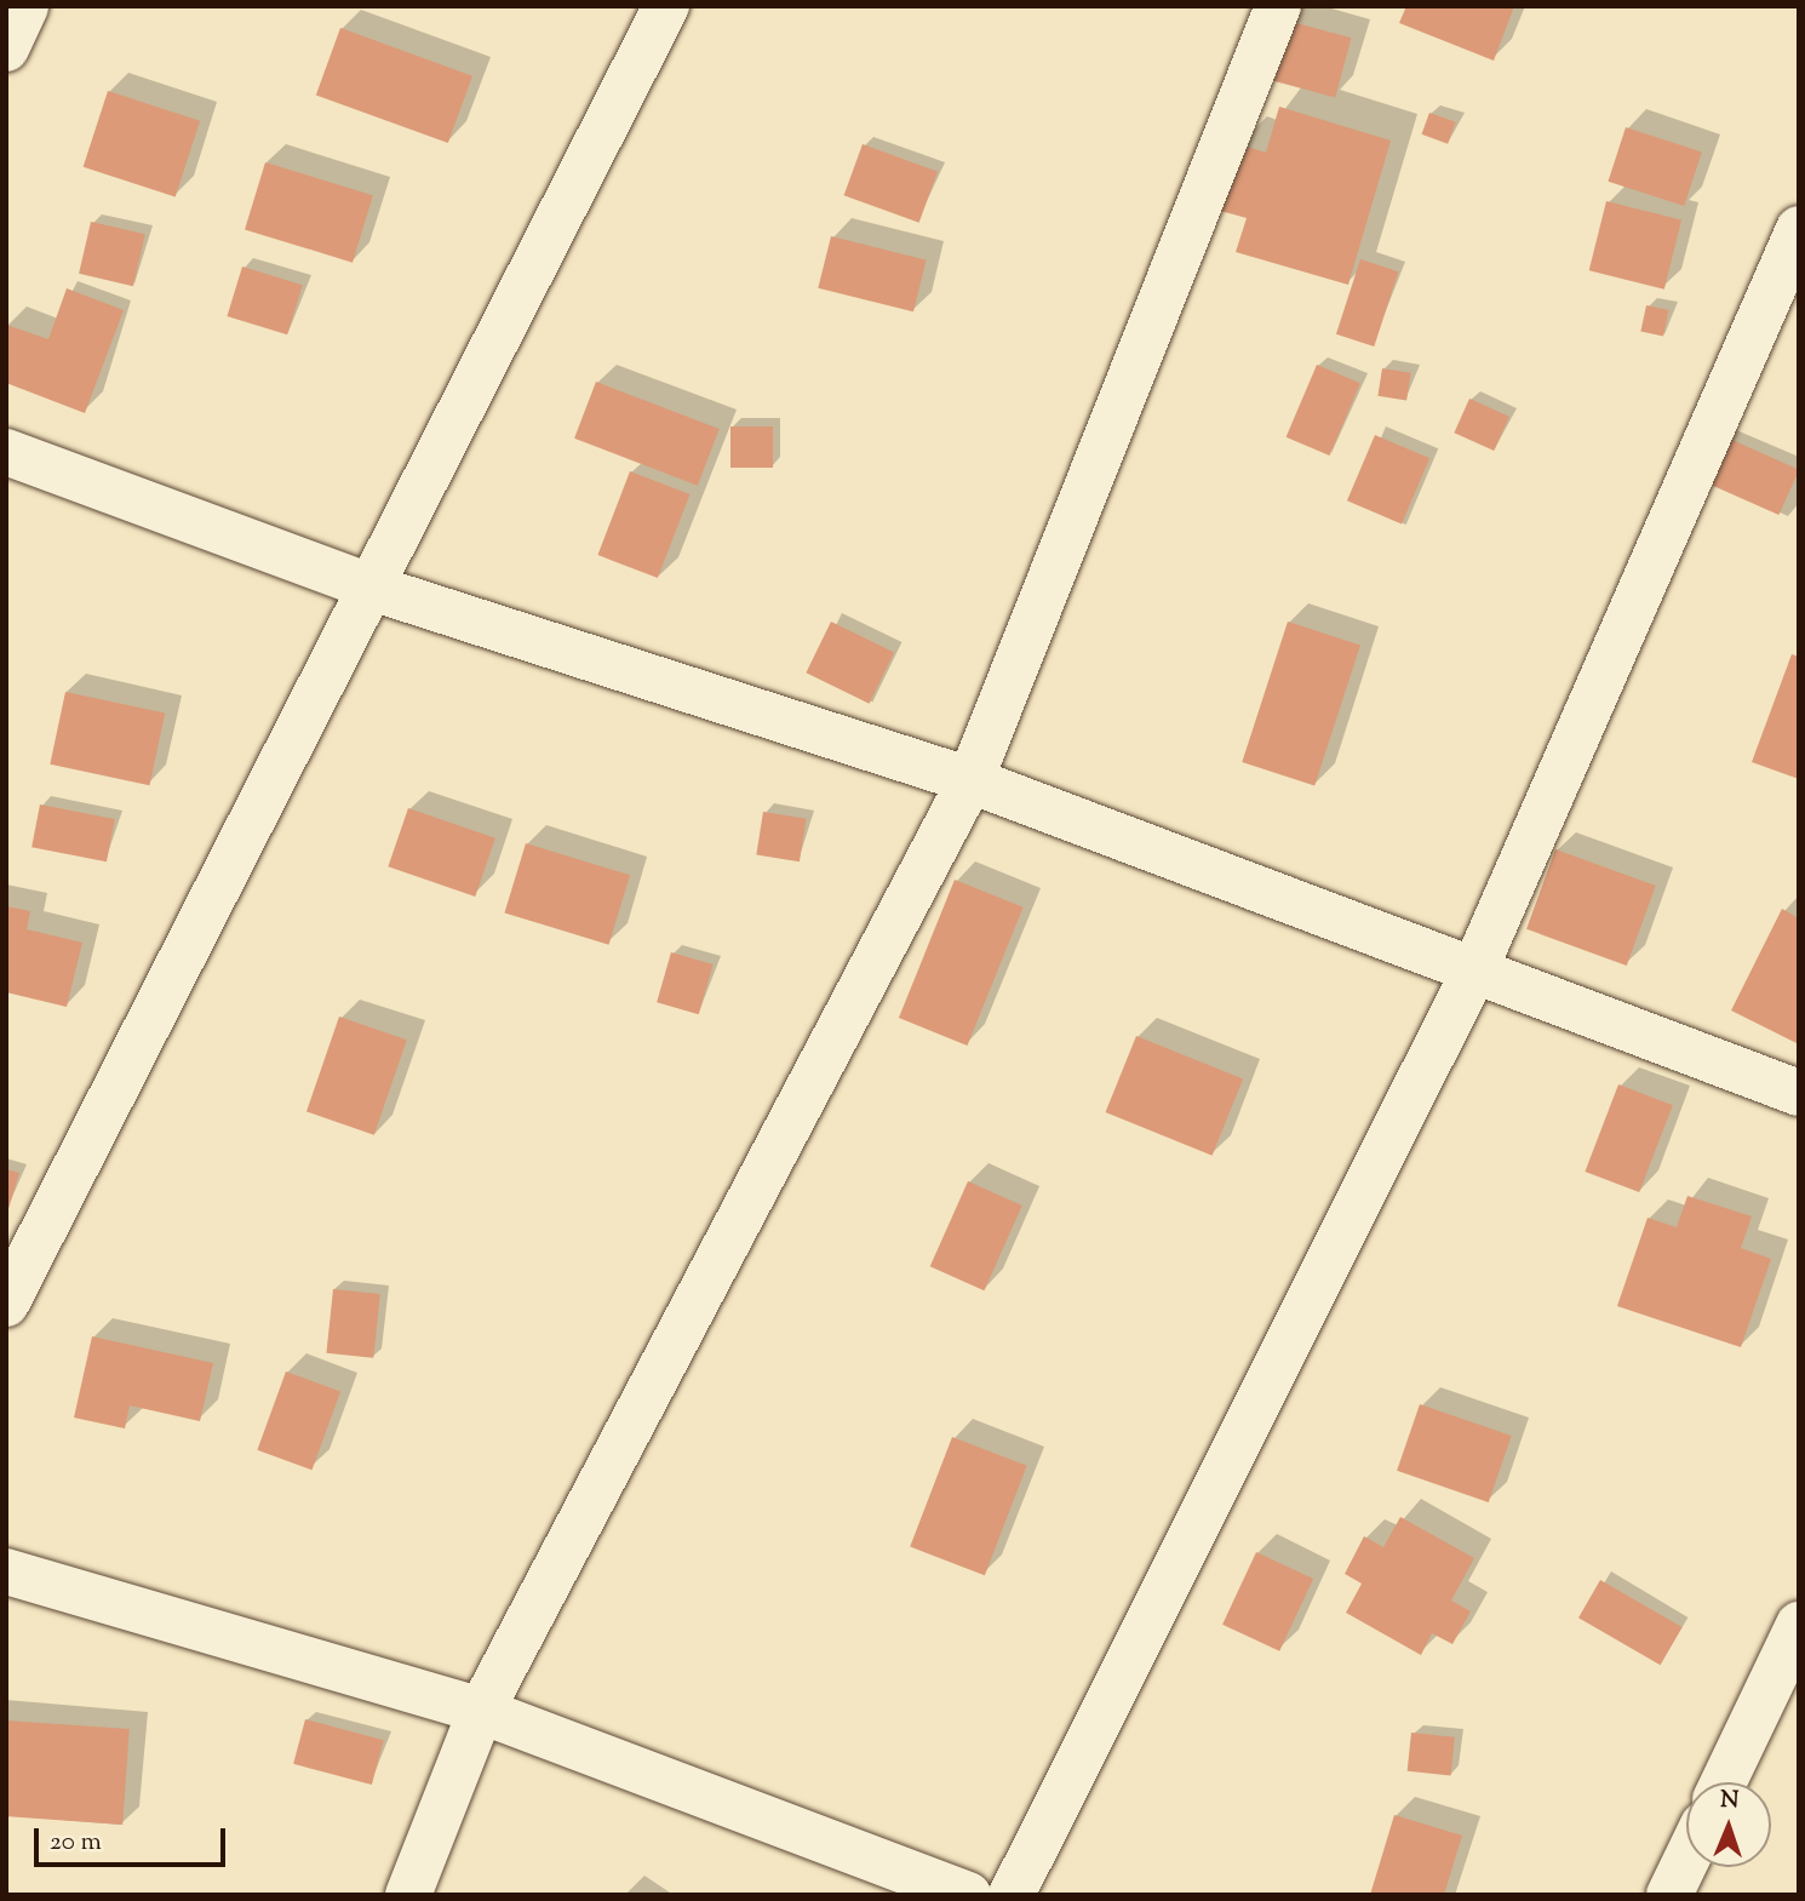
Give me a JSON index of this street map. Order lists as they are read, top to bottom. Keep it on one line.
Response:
{"scale_bar":"20 m","north":"top"}
